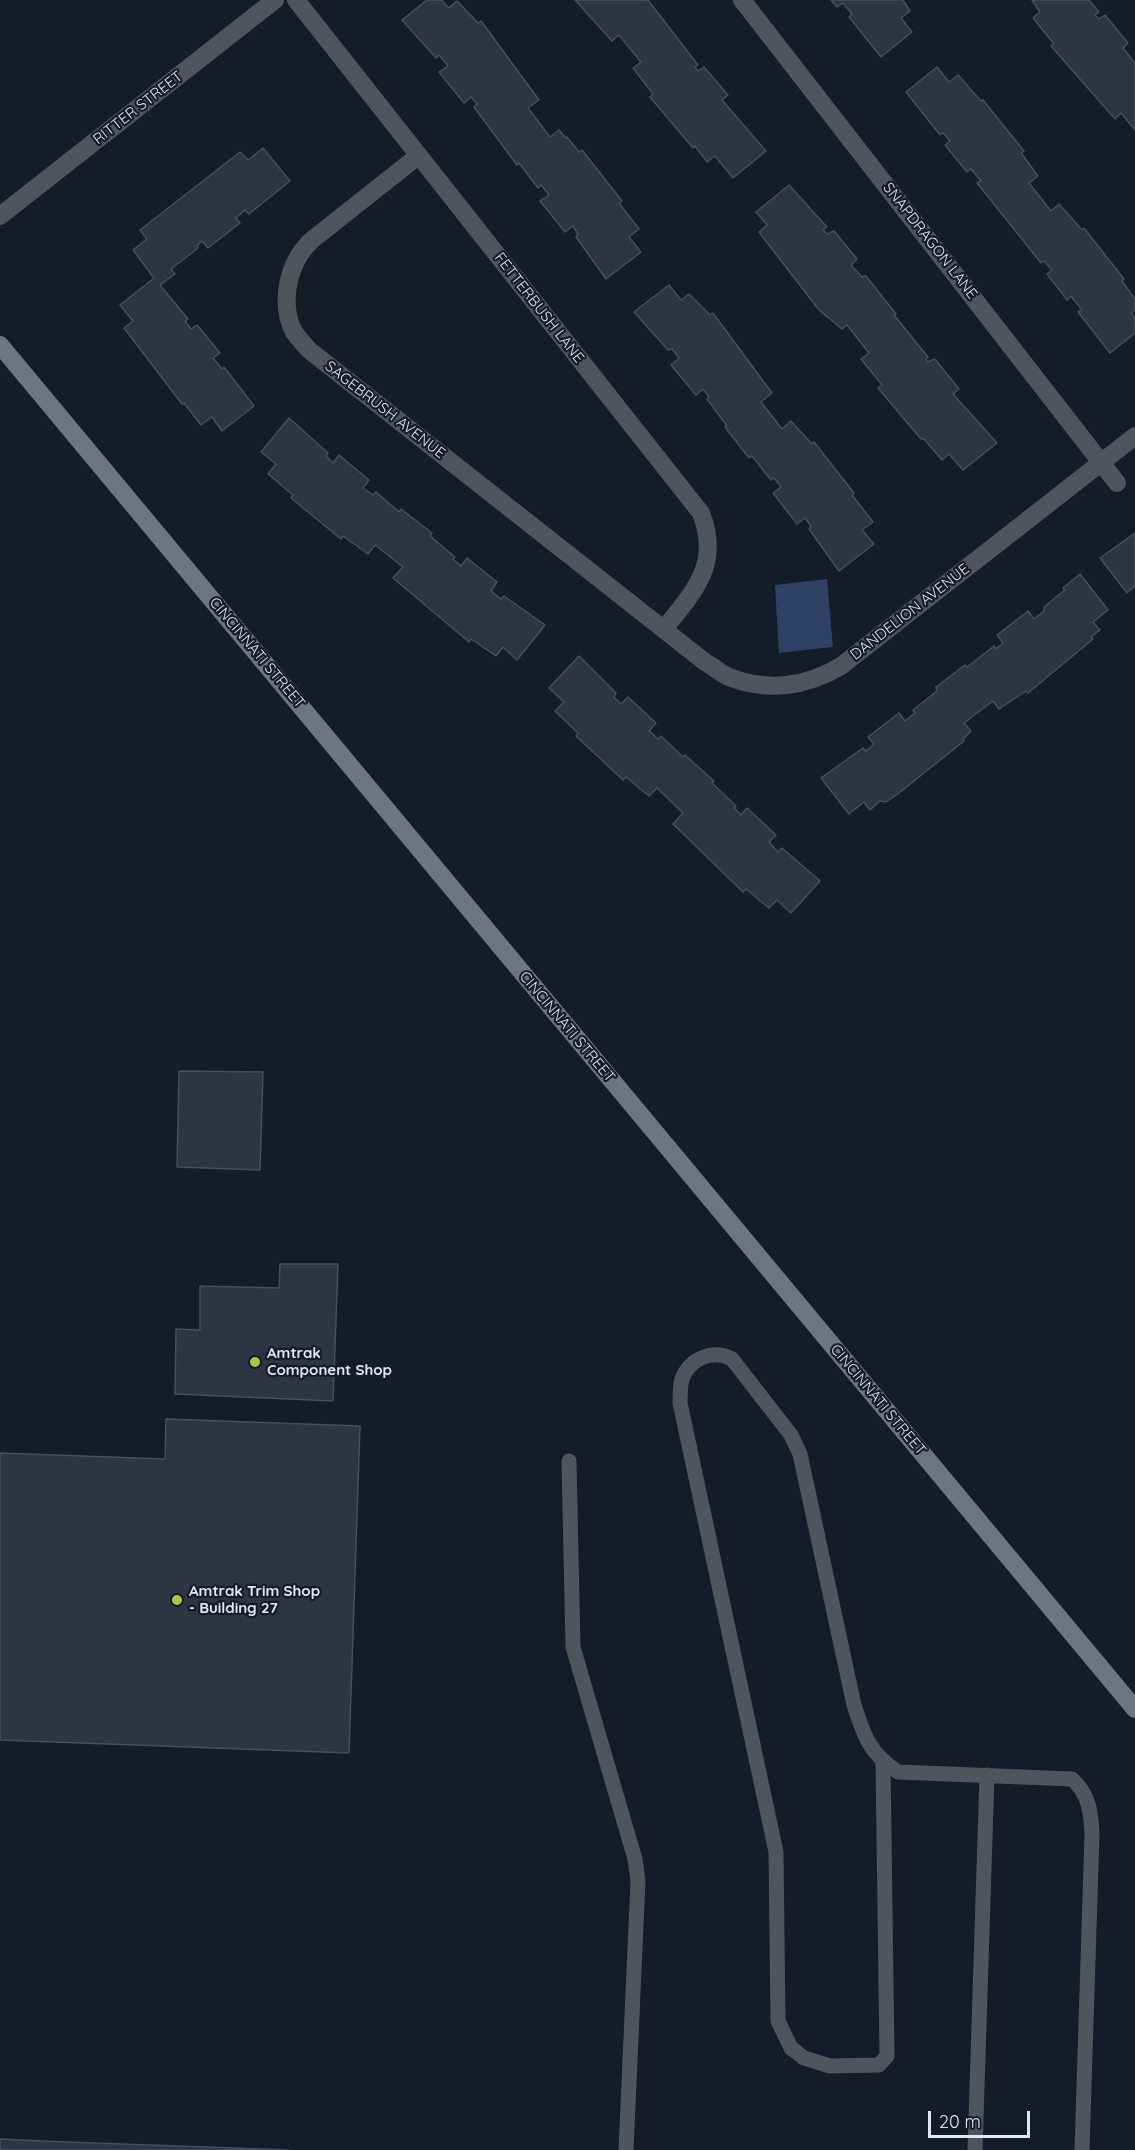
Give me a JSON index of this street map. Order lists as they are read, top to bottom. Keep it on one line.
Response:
{"streets":{"street":["RITTER STREET","SNAPDRAGON LANE","FETTERBUSH LANE","SAGEBRUSH AVENUE","DANDELION AVENUE","CINCINNATI STREET"]},"crossings":[["SNAPDRAGON LANE","DANDELION AVENUE"],["FETTERBUSH LANE","SAGEBRUSH AVENUE"],["FETTERBUSH LANE","DANDELION AVENUE"],["SAGEBRUSH AVENUE","DANDELION AVENUE"]],"places":["Amtrak Component Shop","Amtrak Trim Shop - Building 27"],"scale_bar":"20 m"}
